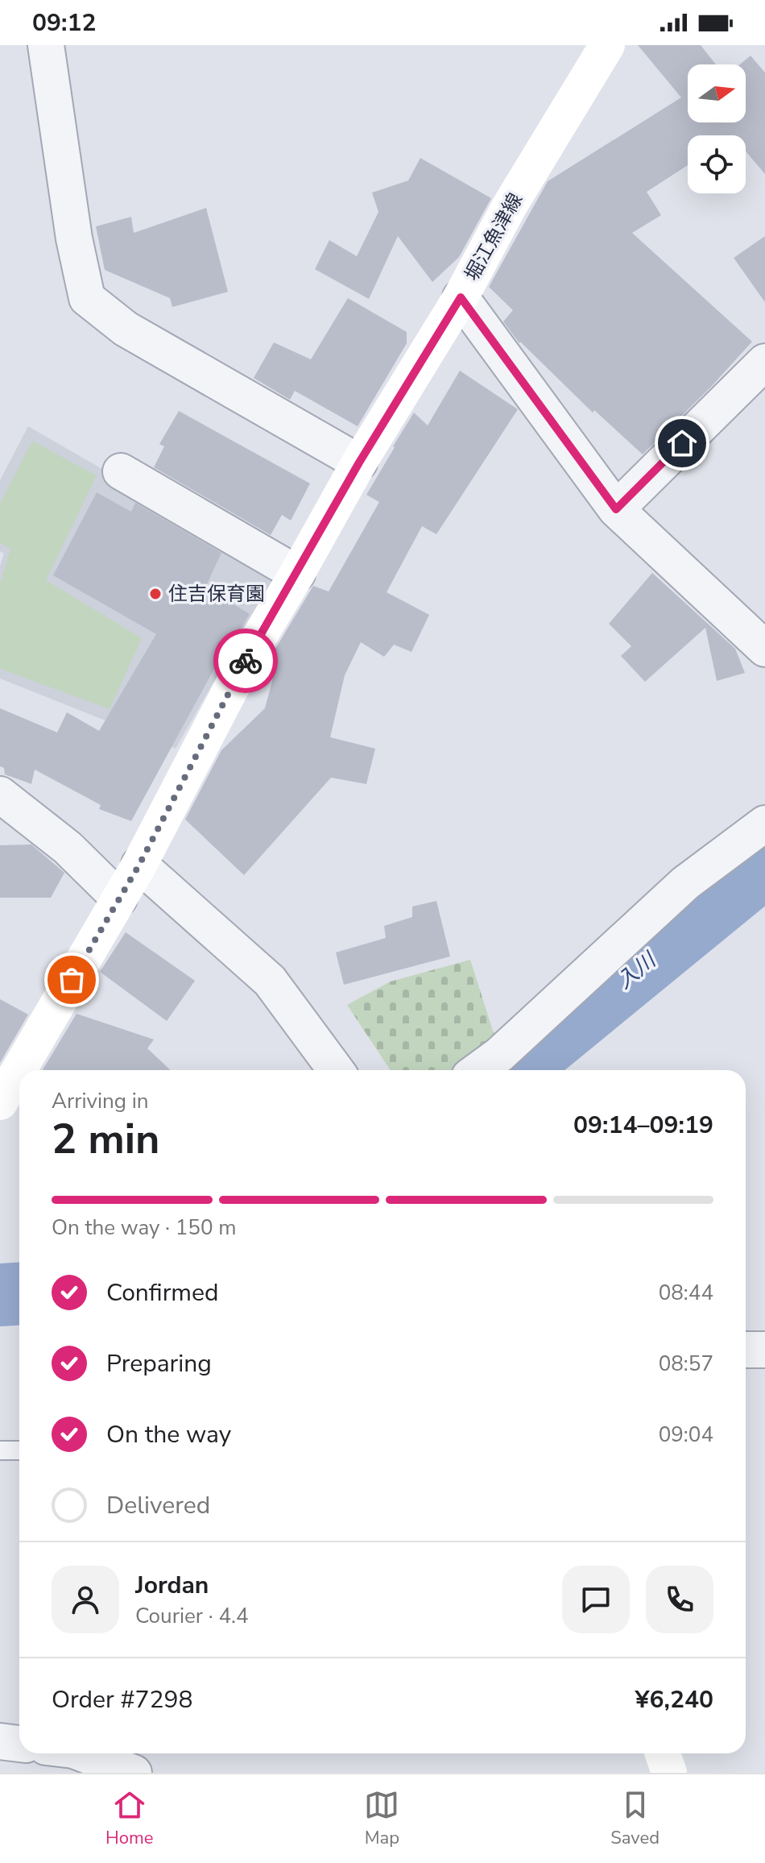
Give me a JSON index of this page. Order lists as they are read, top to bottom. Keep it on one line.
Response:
{"streets":{"main road":["堀江魚津線"]},"water":["入川"],"places":["住吉保育園"],"north":"right","page":{"status":"09:12","heading":["2 min","Arriving in","09:14–09:19"],"panel":["Jordan","Courier · 4.4","Order #7298","¥6,240"],"bar":"On the way · 150 m","list":[["Confirmed","08:44"],["Preparing","08:57"],["On the way","09:04"],"Delivered"],"tabs":["Home","Map","Saved"]}}
